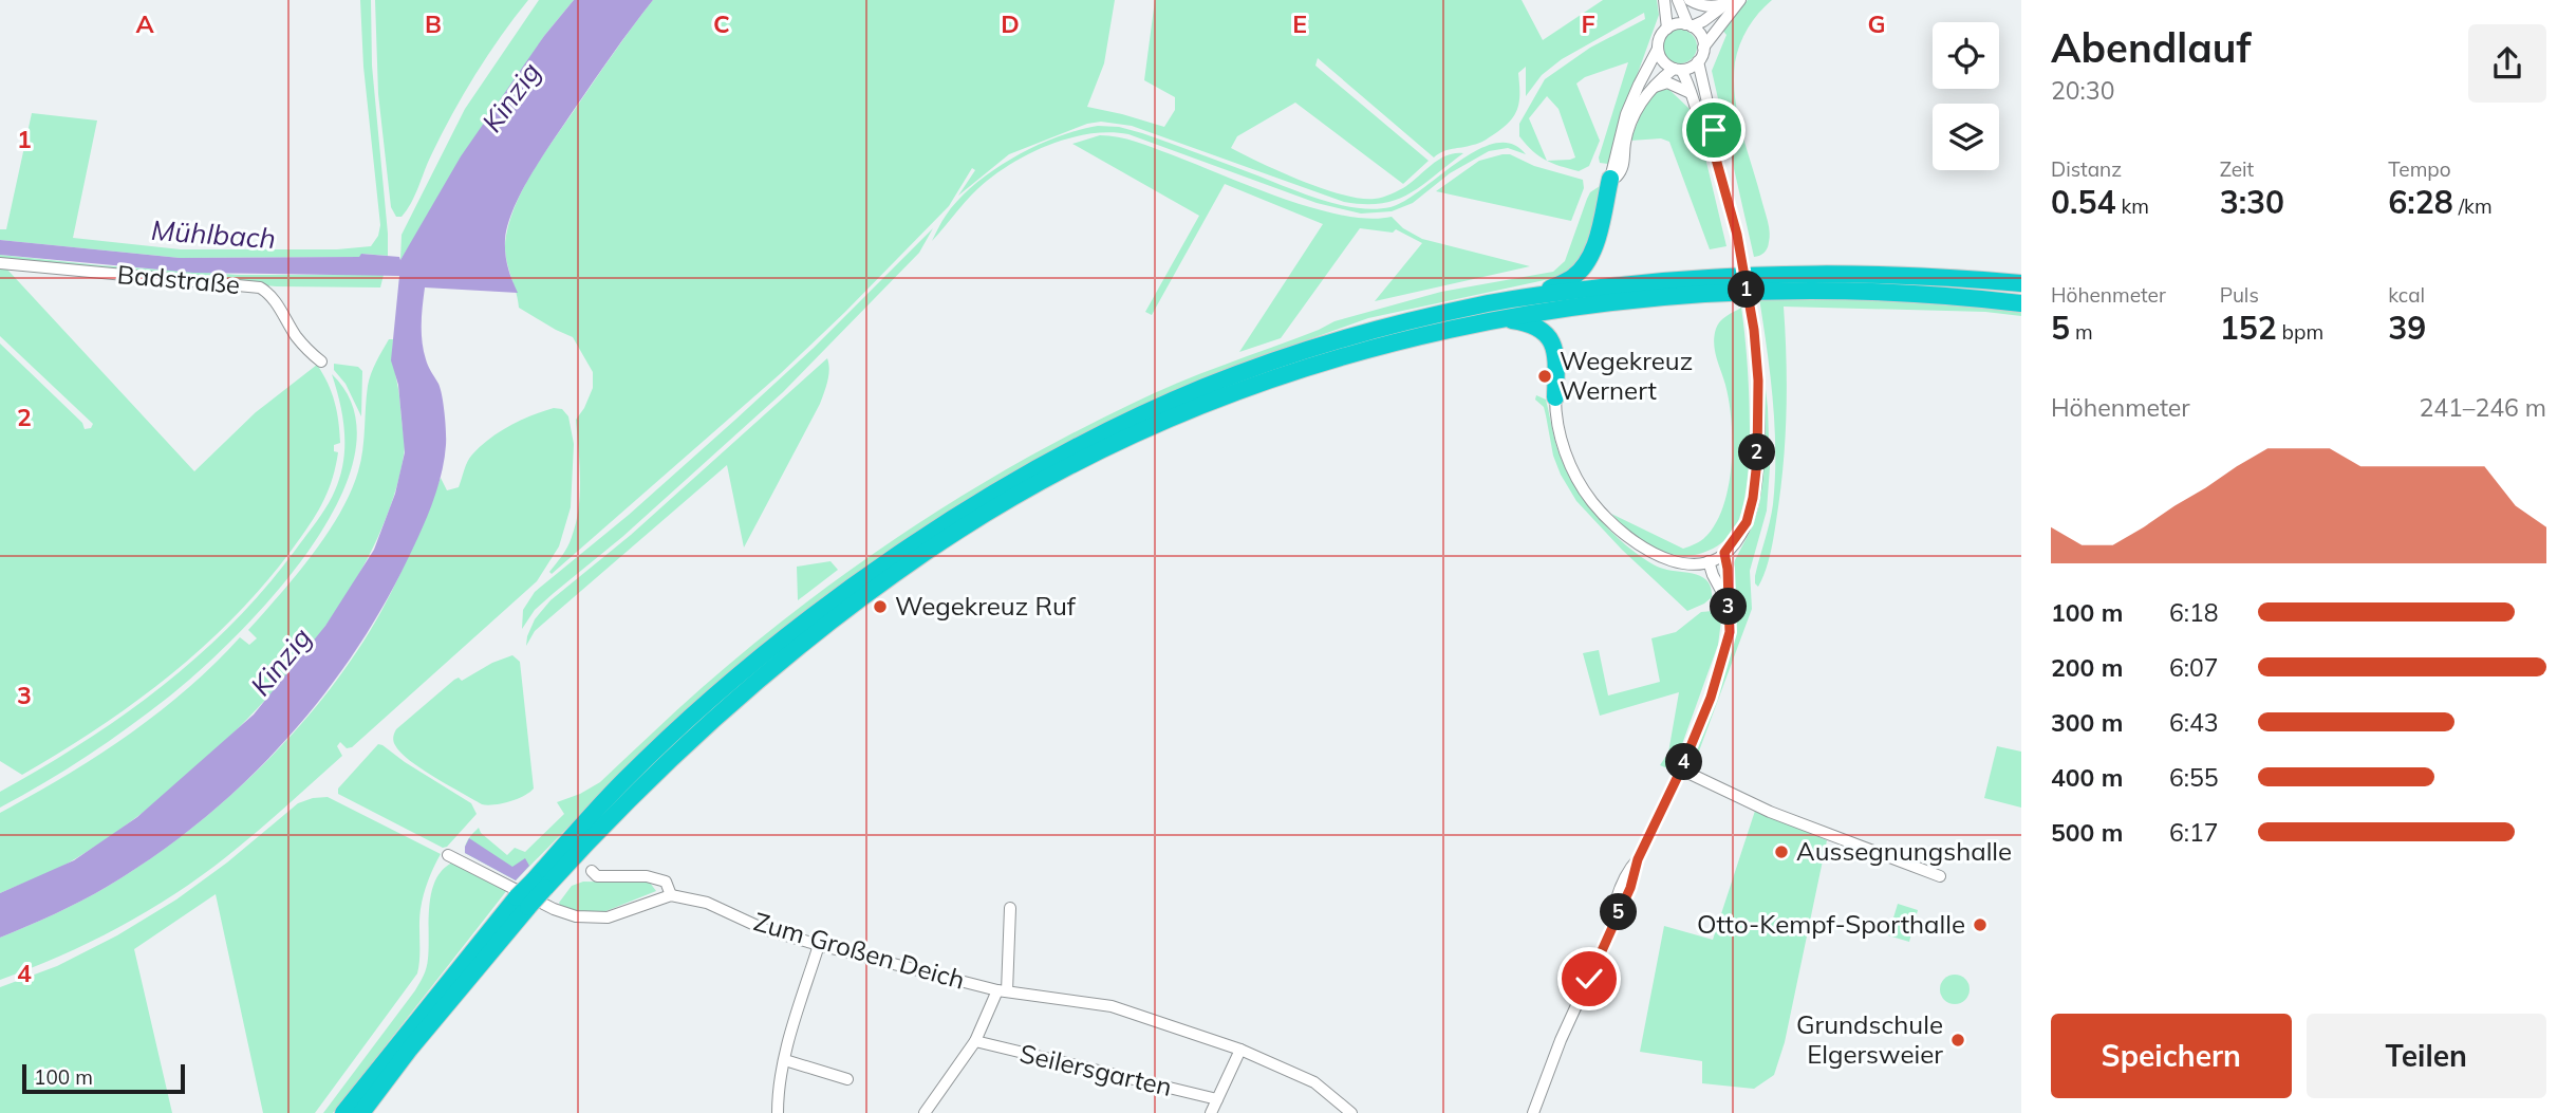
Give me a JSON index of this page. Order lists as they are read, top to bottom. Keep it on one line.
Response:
{"streets":{"street":["Badstraße","Zum Großen Deich","Seilersgarten"]},"water":["Kinzig","Mühlbach"],"places":["Wegekreuz Wernert","Wegekreuz Ruf","Aussegnungshalle","Otto-Kempf-Sporthalle","Grundschule Elgersweier"],"scale_bar":"100 m","page":{"heading":["Abendlauf","20:30"],"stats":[["Distanz","0.54 km"],["Zeit","3:30"],["Tempo","6:28 /km"],["Höhenmeter","5 m"],["Puls","152 bpm"],["kcal","39"]],"pins":["1","2","3","4","5"],"chart":["Höhenmeter","241–246 m"],"list":[{"name":"100 m","note":"6:18"},{"name":"200 m","note":"6:07"},{"name":"300 m","note":"6:43"},{"name":"400 m","note":"6:55"},{"name":"500 m","note":"6:17"}],"buttons":["Speichern","Teilen"],"scale":"100 m"},"grid":{"columns":["A","B","C","D","E","F","G"],"rows":["1","2","3","4"]}}
